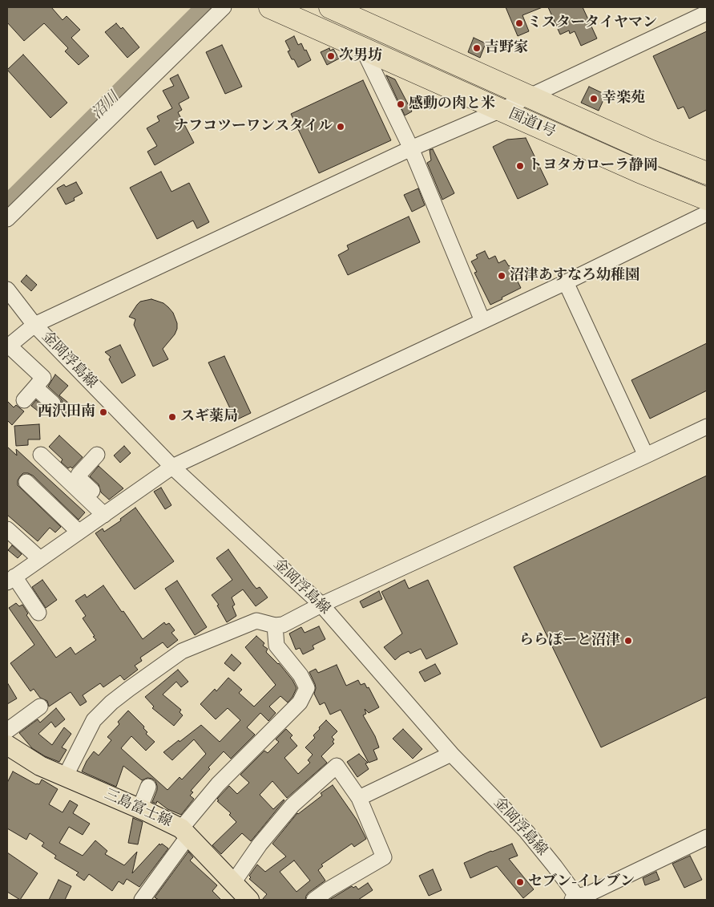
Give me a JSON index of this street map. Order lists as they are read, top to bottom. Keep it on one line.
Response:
{"streets":{"highway":["国道1号"],"main road":["三島富士線"],"street":["金岡浮島線"]},"water":["沼川"],"places":["ミスタータイヤマン","吉野家","次男坊","幸楽苑","感動の肉と米","ナフコツーワンスタイル","トヨタカローラ静岡","沼津あすなろ幼稚園","西沢田南","スギ薬局","ららぽーと沼津","セブン-イレブン"]}
